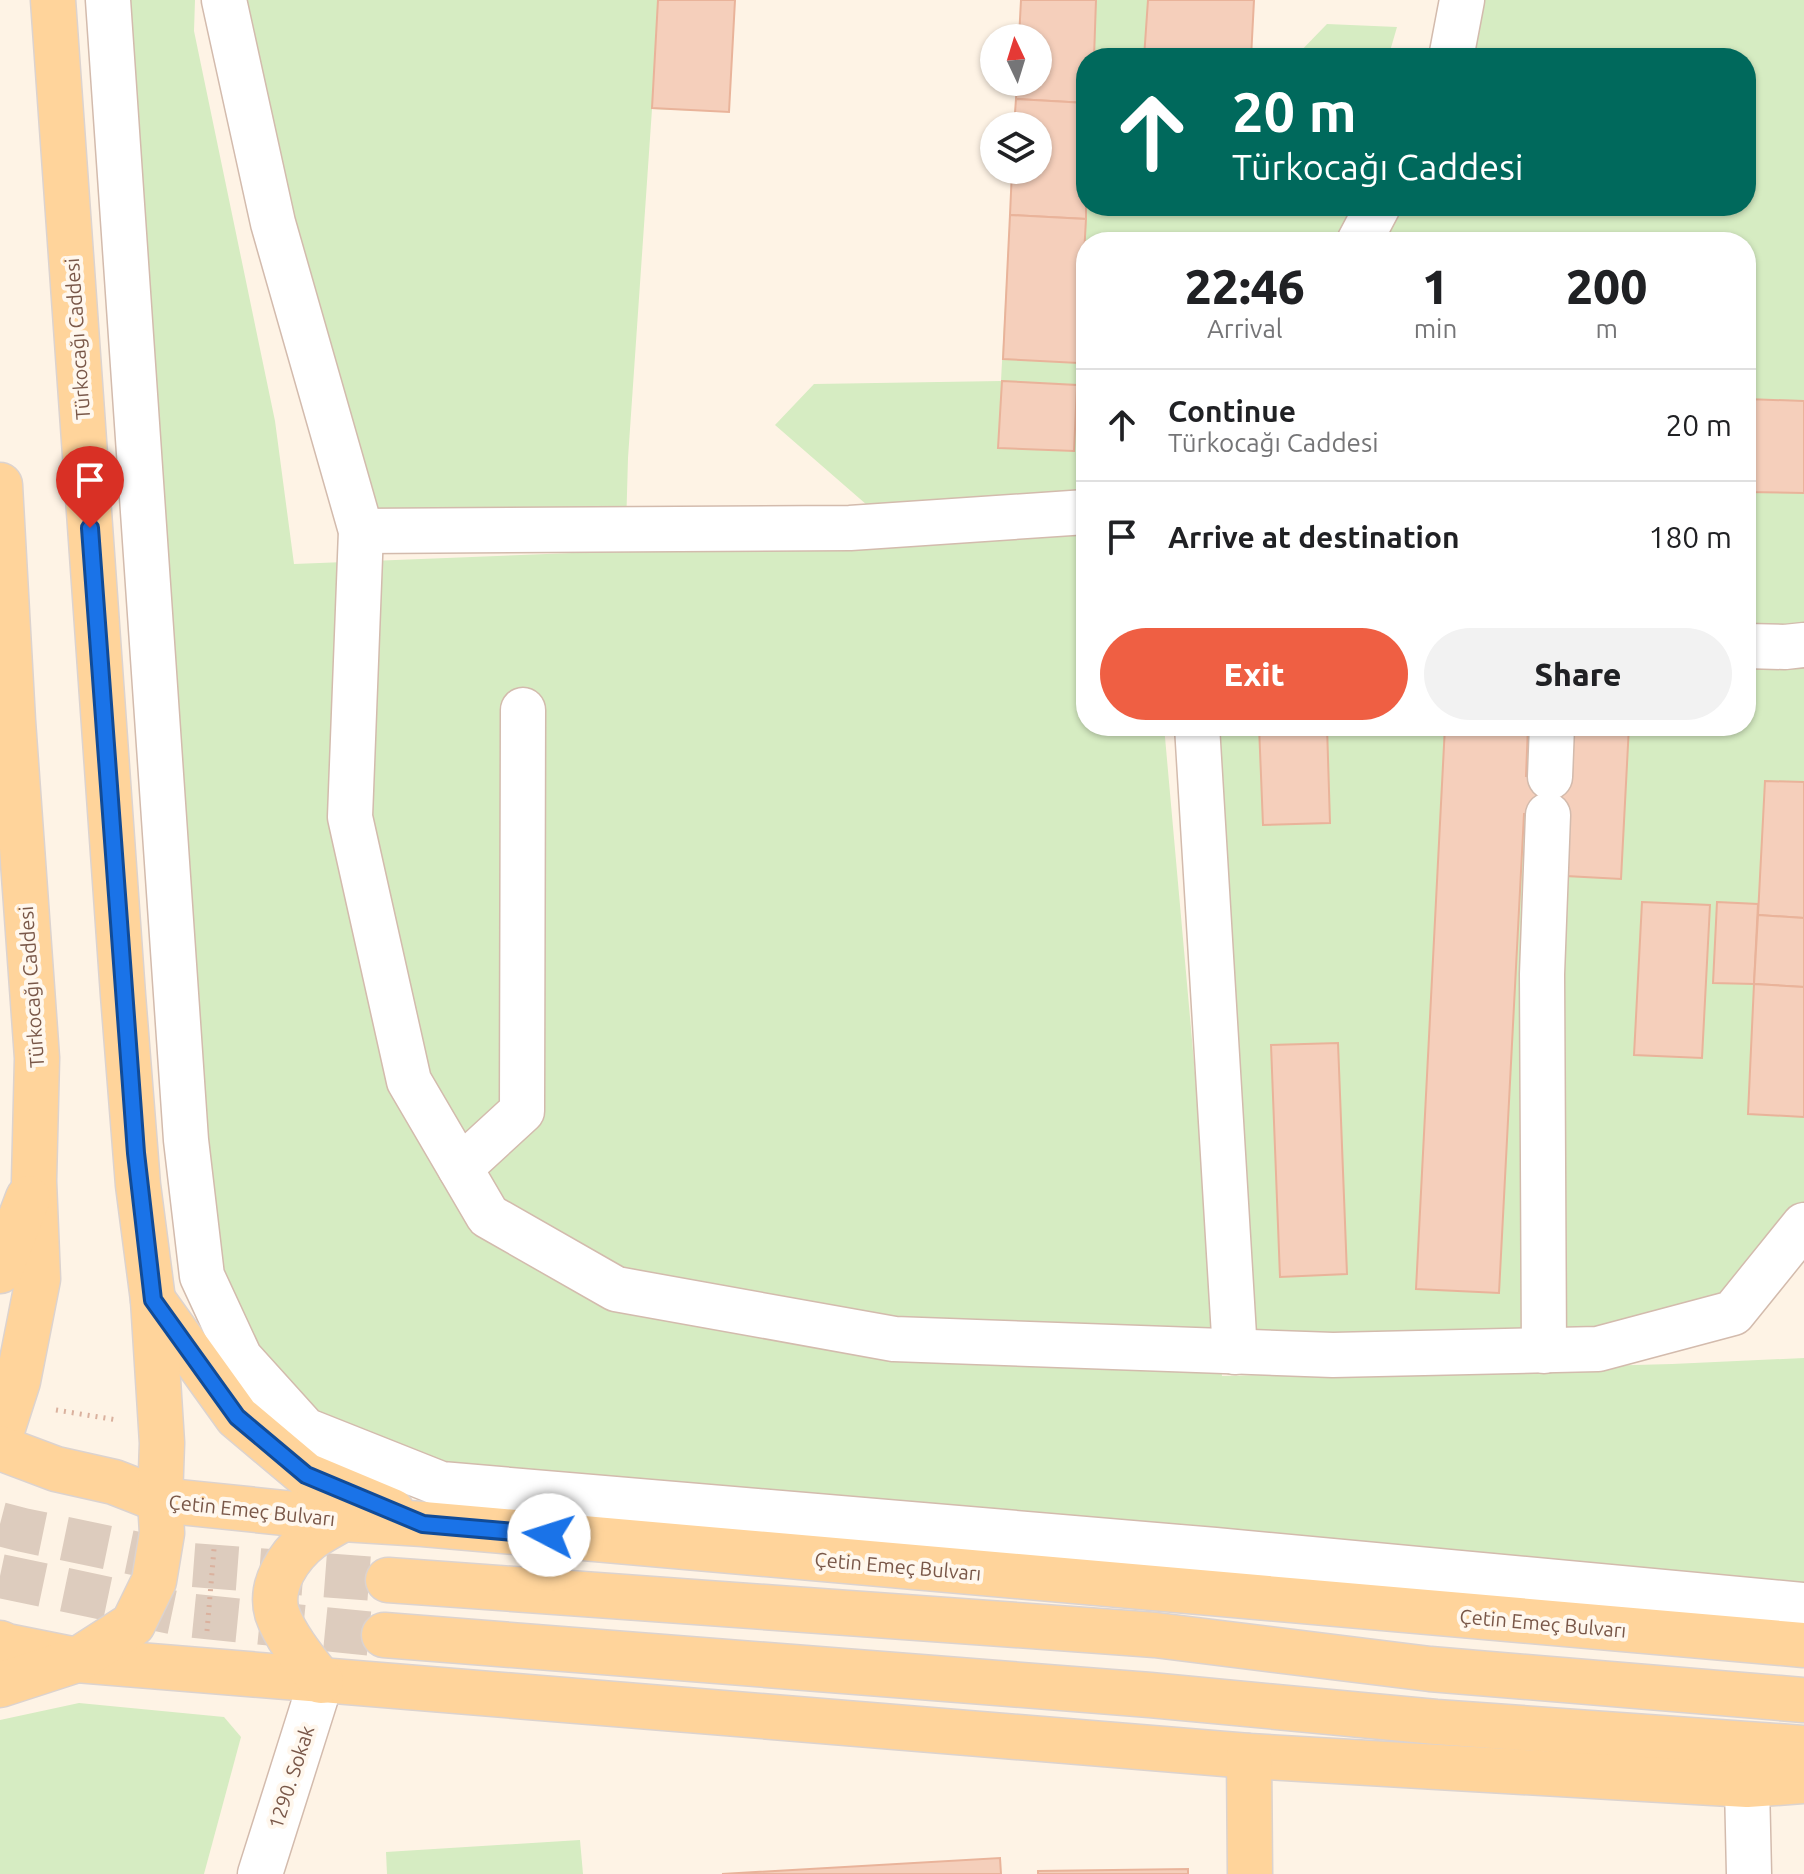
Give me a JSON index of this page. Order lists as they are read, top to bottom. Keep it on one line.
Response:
{"streets":{"main road":["Türkocağı Caddesi","Çetin Emeç Bulvarı"],"street":["1290. Sokak"]},"crossings":[["Türkocağı Caddesi","Çetin Emeç Bulvarı"]],"north":"top","page":{"turn":["20 m","Türkocağı Caddesi"],"eta":["22:46","Arrival","1","min","200","m"],"list":[{"name":"Continue","note":"Türkocağı Caddesi","value":"20 m"},{"name":"Arrive at destination","value":"180 m"}],"buttons":["Exit","Share"]}}
